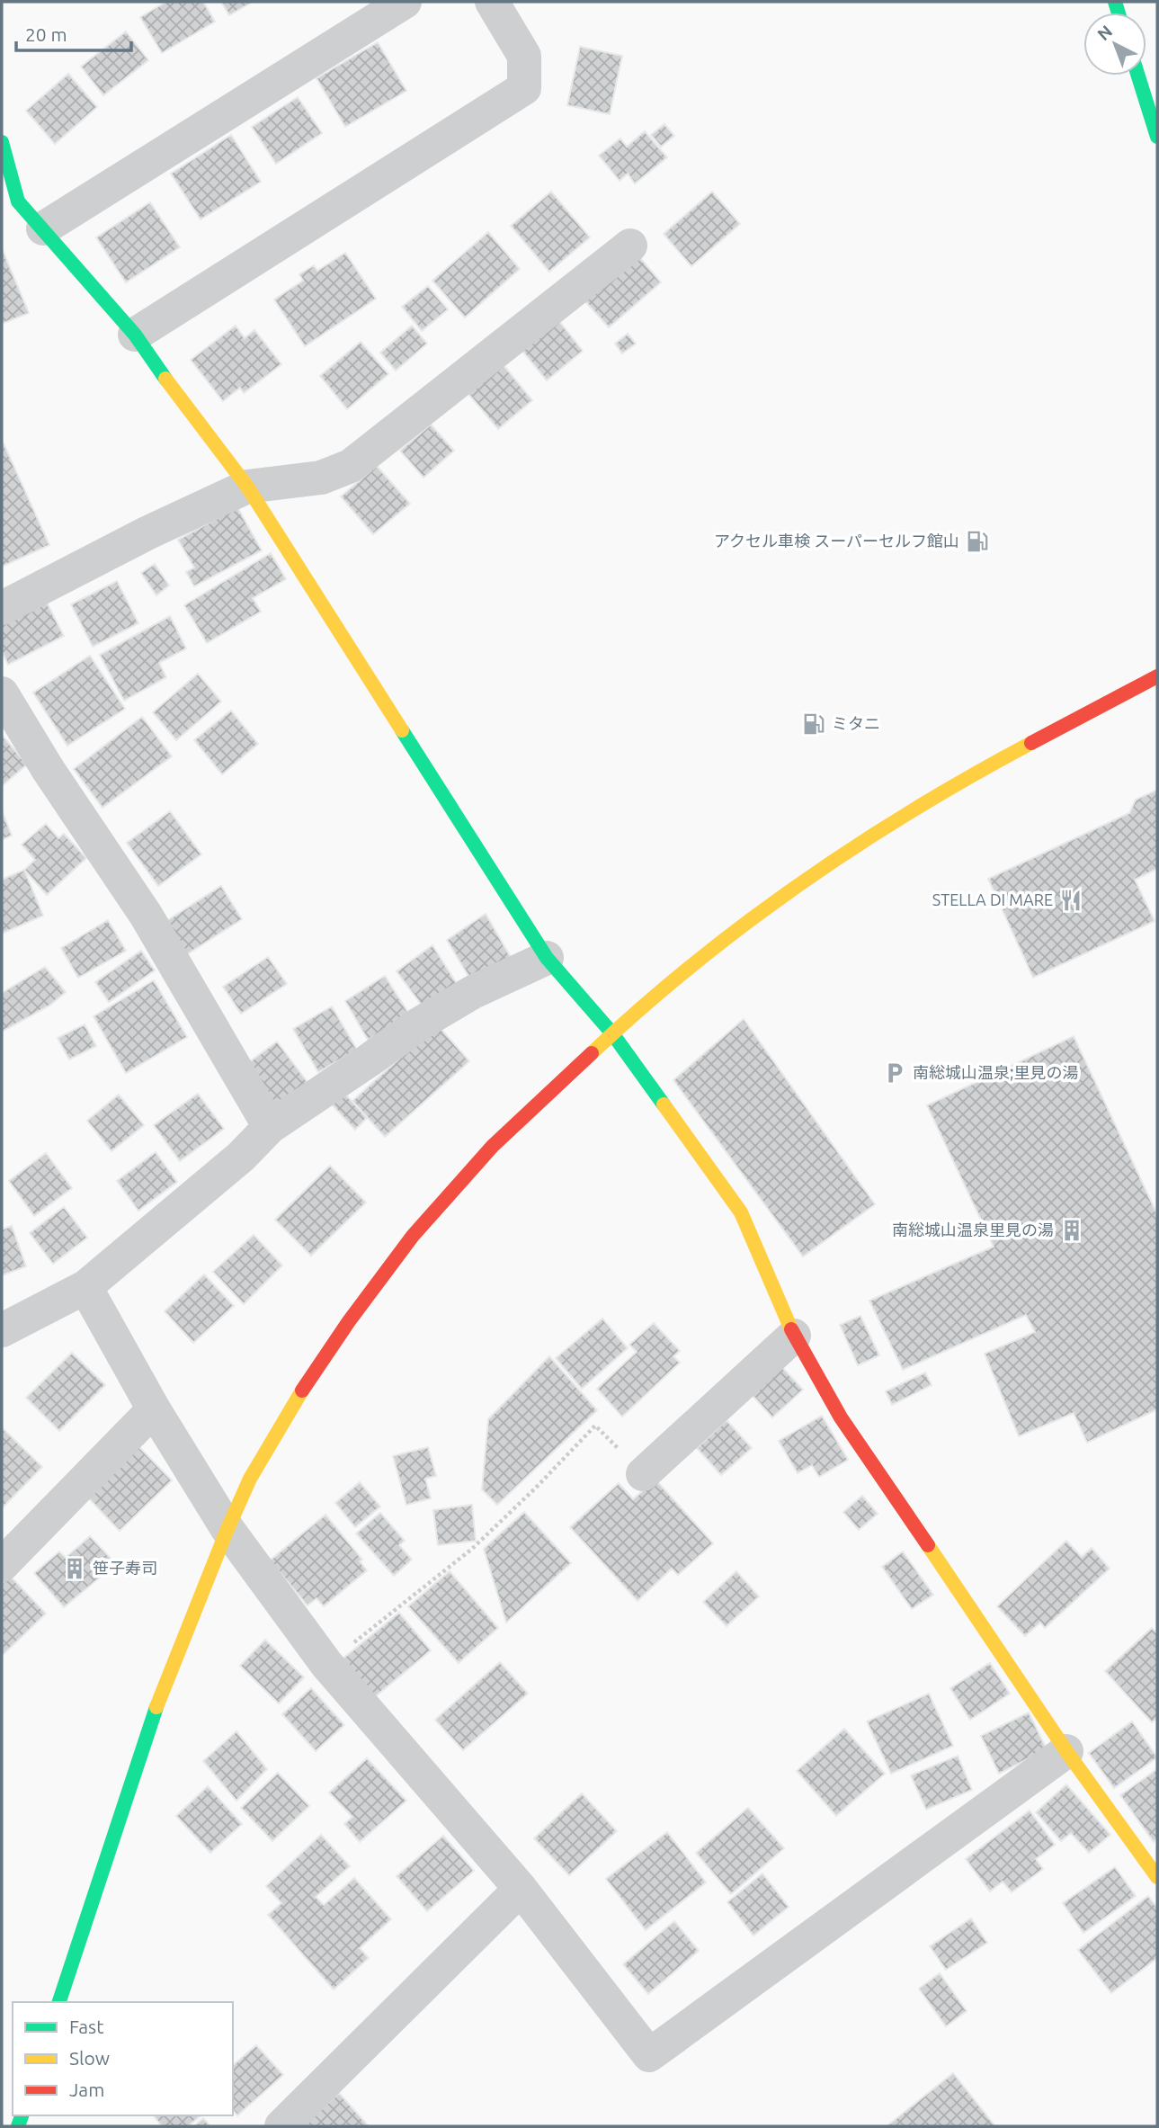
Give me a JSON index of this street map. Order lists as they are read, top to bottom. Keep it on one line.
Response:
{"places":{"fuel station":["アクセル車検 スーパーセルフ館山","ミタニ"],"restaurant":["STELLA DI MARE"],"parking":["南総城山温泉;里見の湯"],"building":["南総城山温泉里見の湯","笹子寿司"]},"legend":["Fast","Slow","Jam"],"scale_bar":"20 m","north":"top left"}
